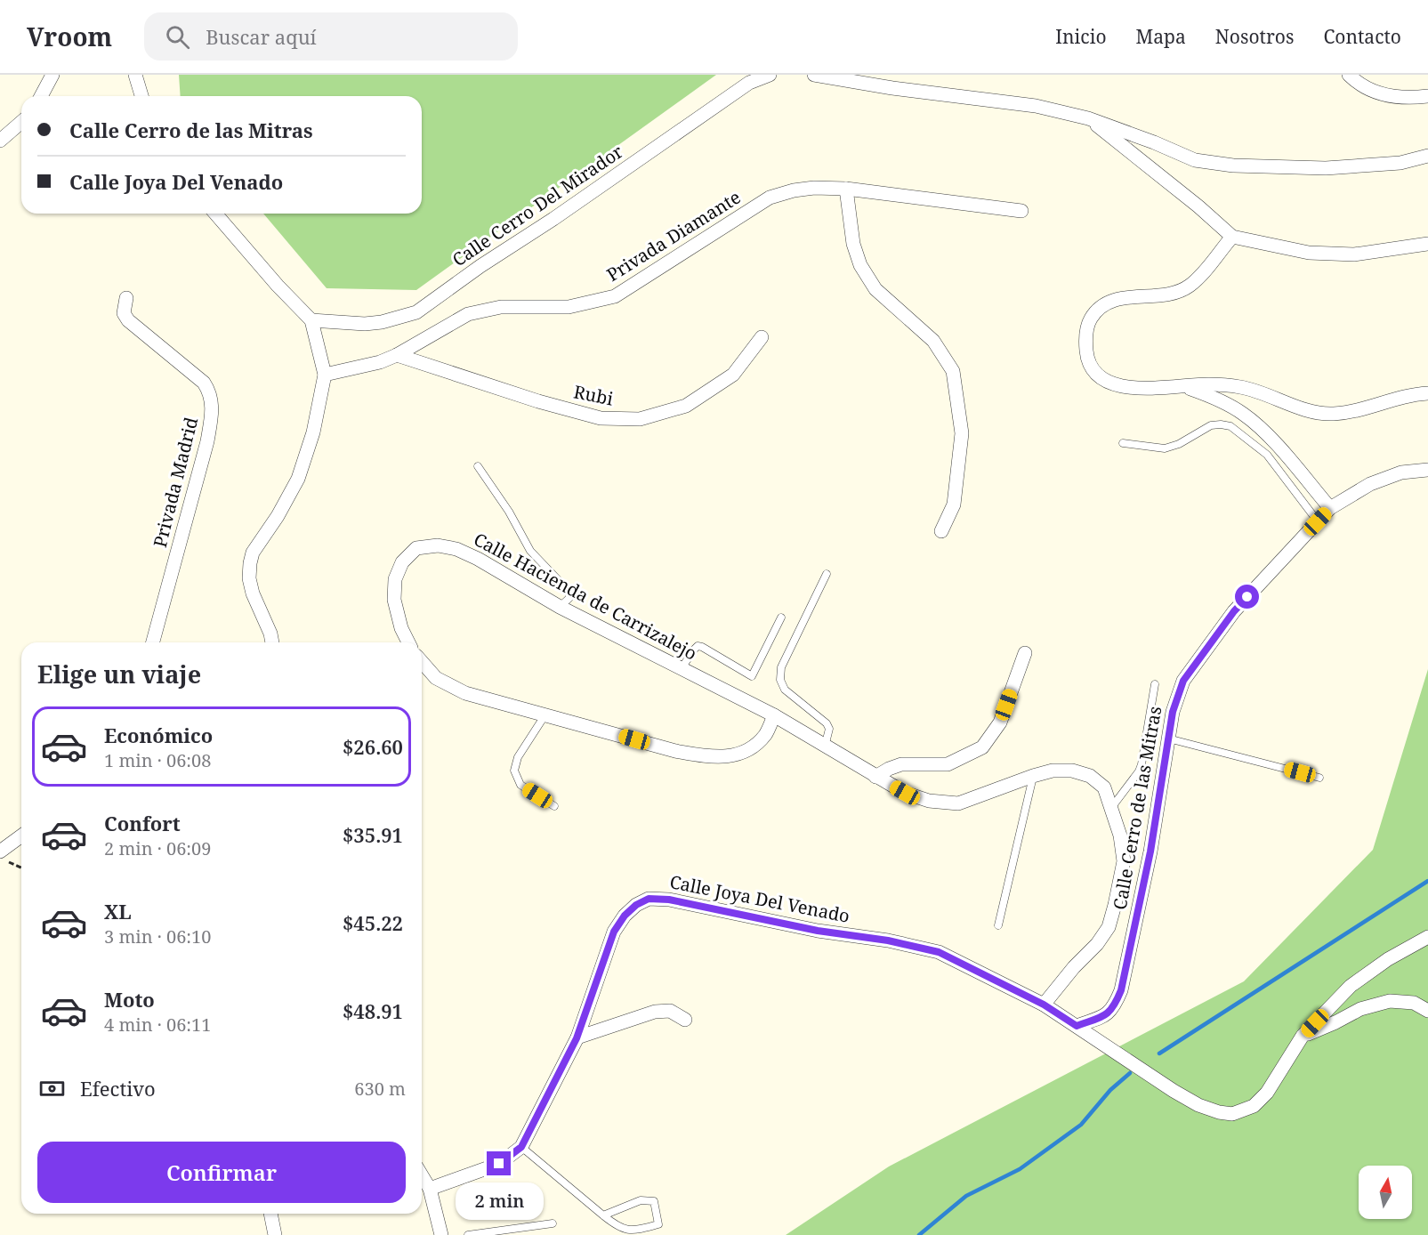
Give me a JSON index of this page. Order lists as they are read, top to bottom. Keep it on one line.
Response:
{"streets":{"street":["Calle Cerro Del Mirador","Privada Diamante","Rubi","Privada Madrid","Calle Hacienda de Carrizalejo","Calle Cerro de las Mitras","Calle Joya Del Venado"]},"crossings":[["Privada Diamante","Rubi"],["Calle Hacienda de Carrizalejo","Calle Joya Del Venado"],["Calle Cerro de las Mitras","Calle Joya Del Venado"]],"north":"top","page":{"header":"Vroom","search":"Buscar aquí","nav":["Inicio","Mapa","Nosotros","Contacto"],"banner":["Calle Cerro de las Mitras","Calle Joya Del Venado"],"heading":"Elige un viaje","list":[{"name":"Económico","note":"1 min · 06:08","value":"$26.60"},{"name":"Confort","note":"2 min · 06:09","value":"$35.91"},{"name":"XL","note":"3 min · 06:10","value":"$45.22"},{"name":"Moto","note":"4 min · 06:11","value":"$48.91"}],"pay":["Efectivo","630 m"],"buttons":"Confirmar","bubble":"2 min"}}
